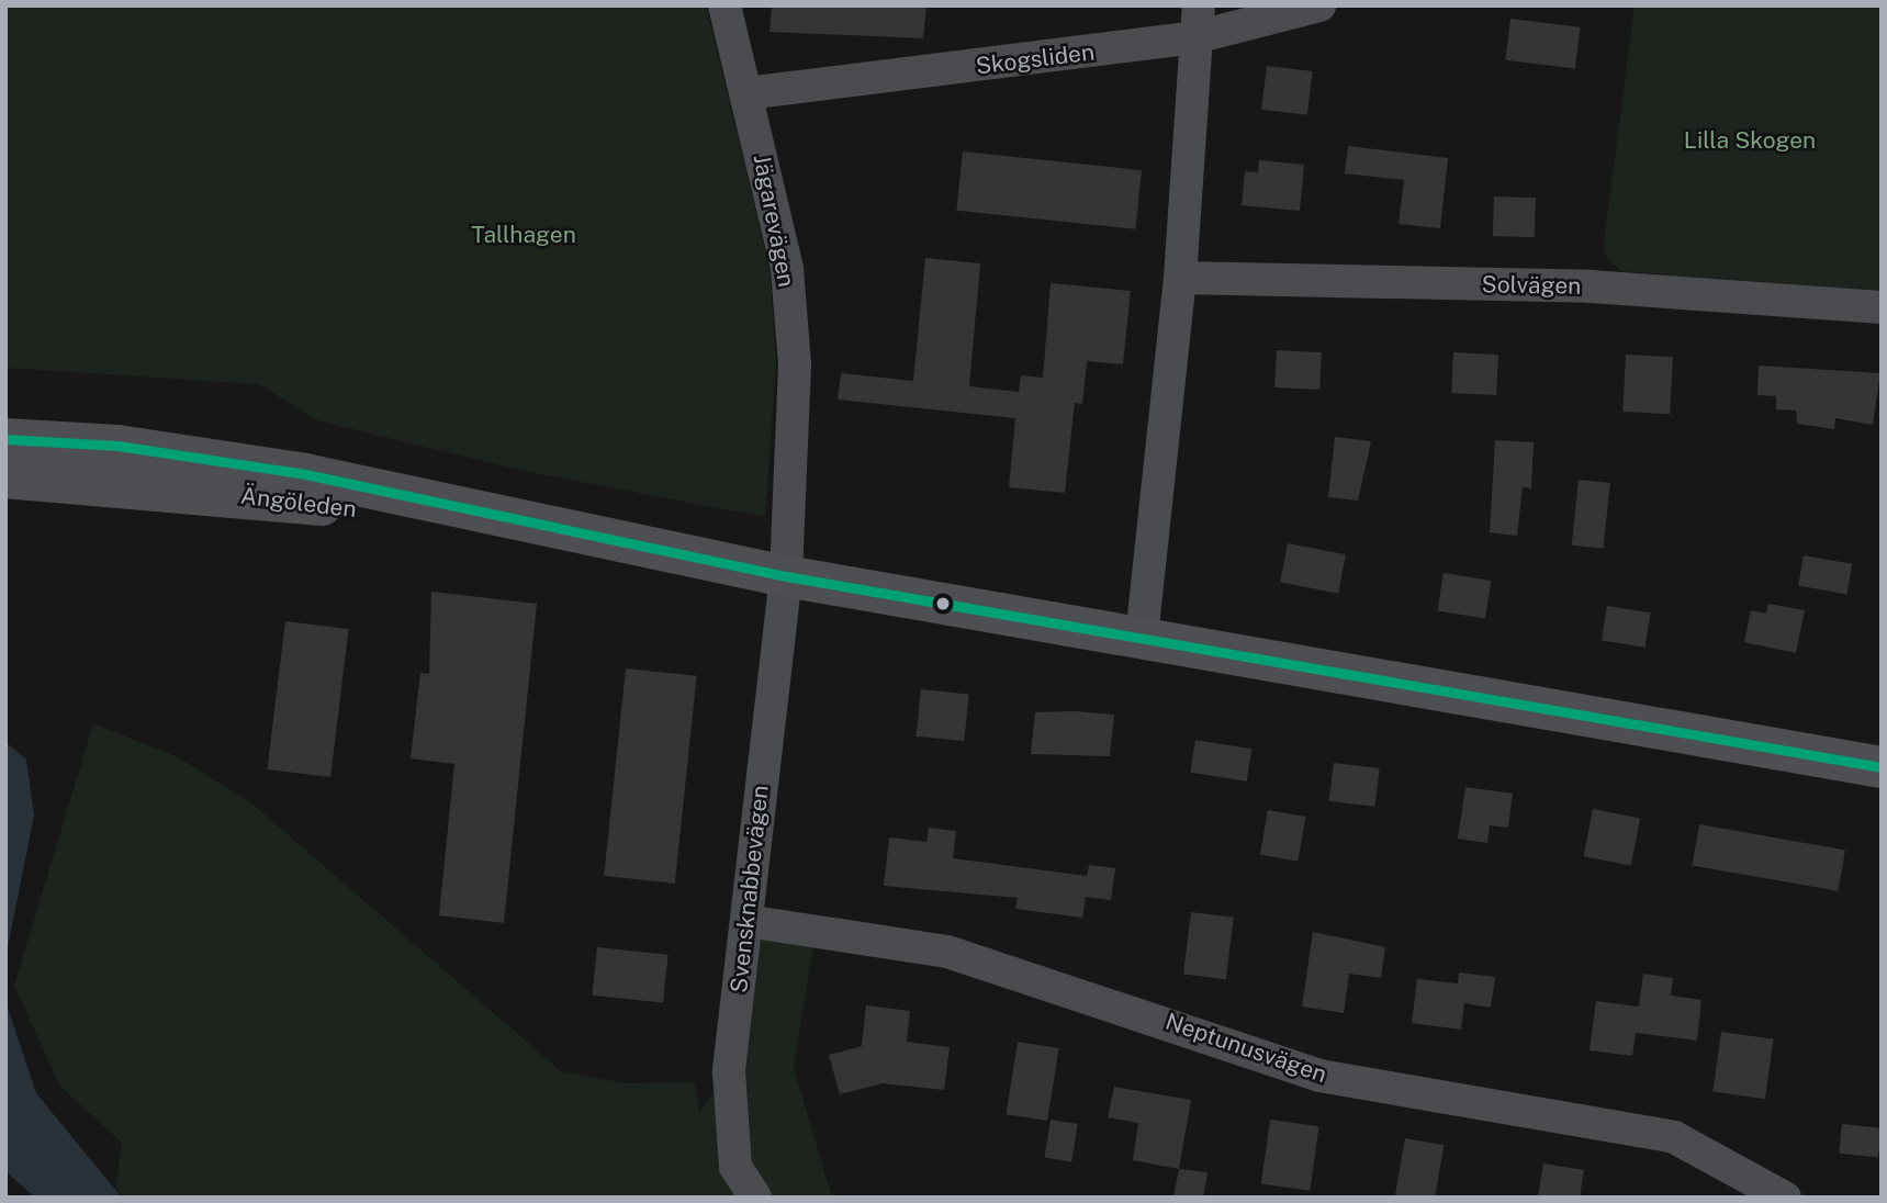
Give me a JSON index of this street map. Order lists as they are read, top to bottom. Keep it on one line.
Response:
{"streets":{"main road":["Ängöleden"],"street":["Skogsliden","Jägarevägen","Solvägen","Svensknabbevägen","Neptunusvägen"]},"crossings":[["Skogsliden","Jägarevägen"],["Jägarevägen","Svensknabbevägen"],["Svensknabbevägen","Neptunusvägen"]],"parks":["Lilla Skogen","Tallhagen"]}
